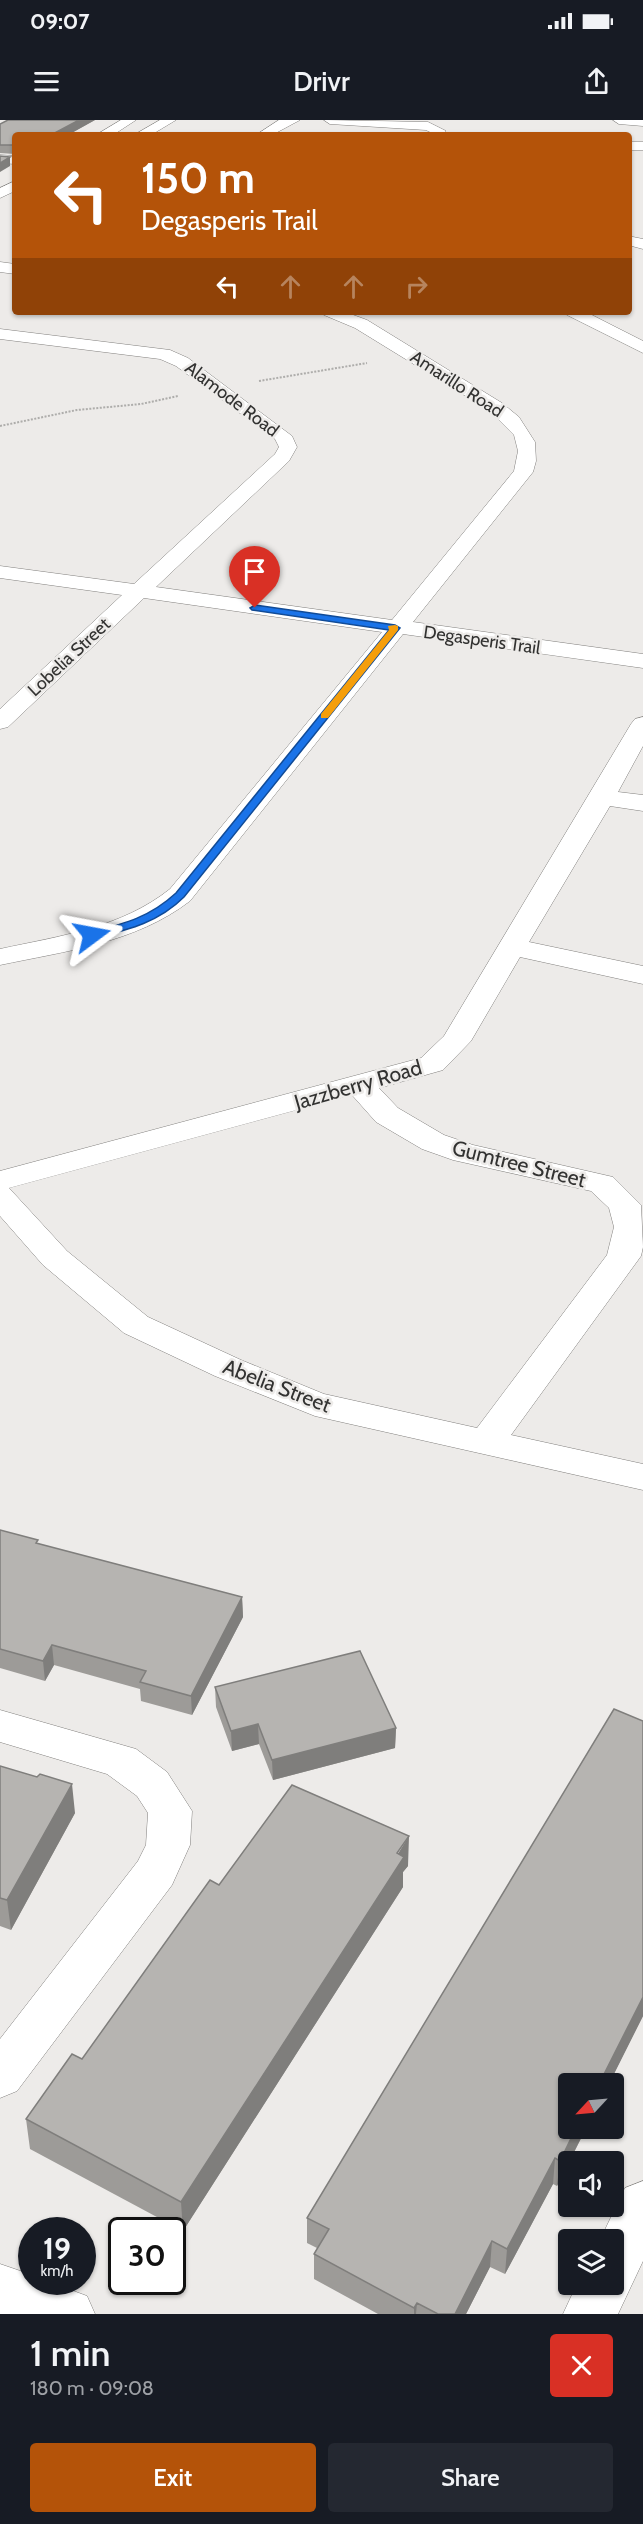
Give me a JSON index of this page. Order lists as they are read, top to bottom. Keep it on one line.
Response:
{"streets":{"street":["Amarillo Road","Alamode Road","Degasperis Trail","Lobelia Street","Jazzberry Road","Gumtree Street","Abelia Street"]},"crossings":[["Amarillo Road","Degasperis Trail"],["Alamode Road","Degasperis Trail"],["Alamode Road","Lobelia Street"],["Degasperis Trail","Lobelia Street"],["Jazzberry Road","Gumtree Street"],["Gumtree Street","Abelia Street"]],"north":"bottom left","page":{"status":"09:07","header":"Drivr","turn":["150 m","Degasperis Trail"],"speed":"19 km/h","limit":"30","heading":["1 min","180 m · 09:08"],"buttons":["Exit","Share"]}}
